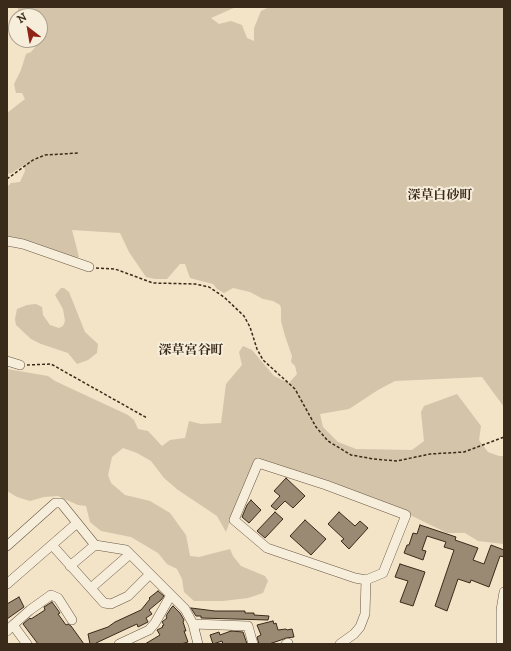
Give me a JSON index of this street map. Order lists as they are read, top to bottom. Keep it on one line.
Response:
{"districts":["深草白砂町","深草宮谷町"],"north":"top left"}
